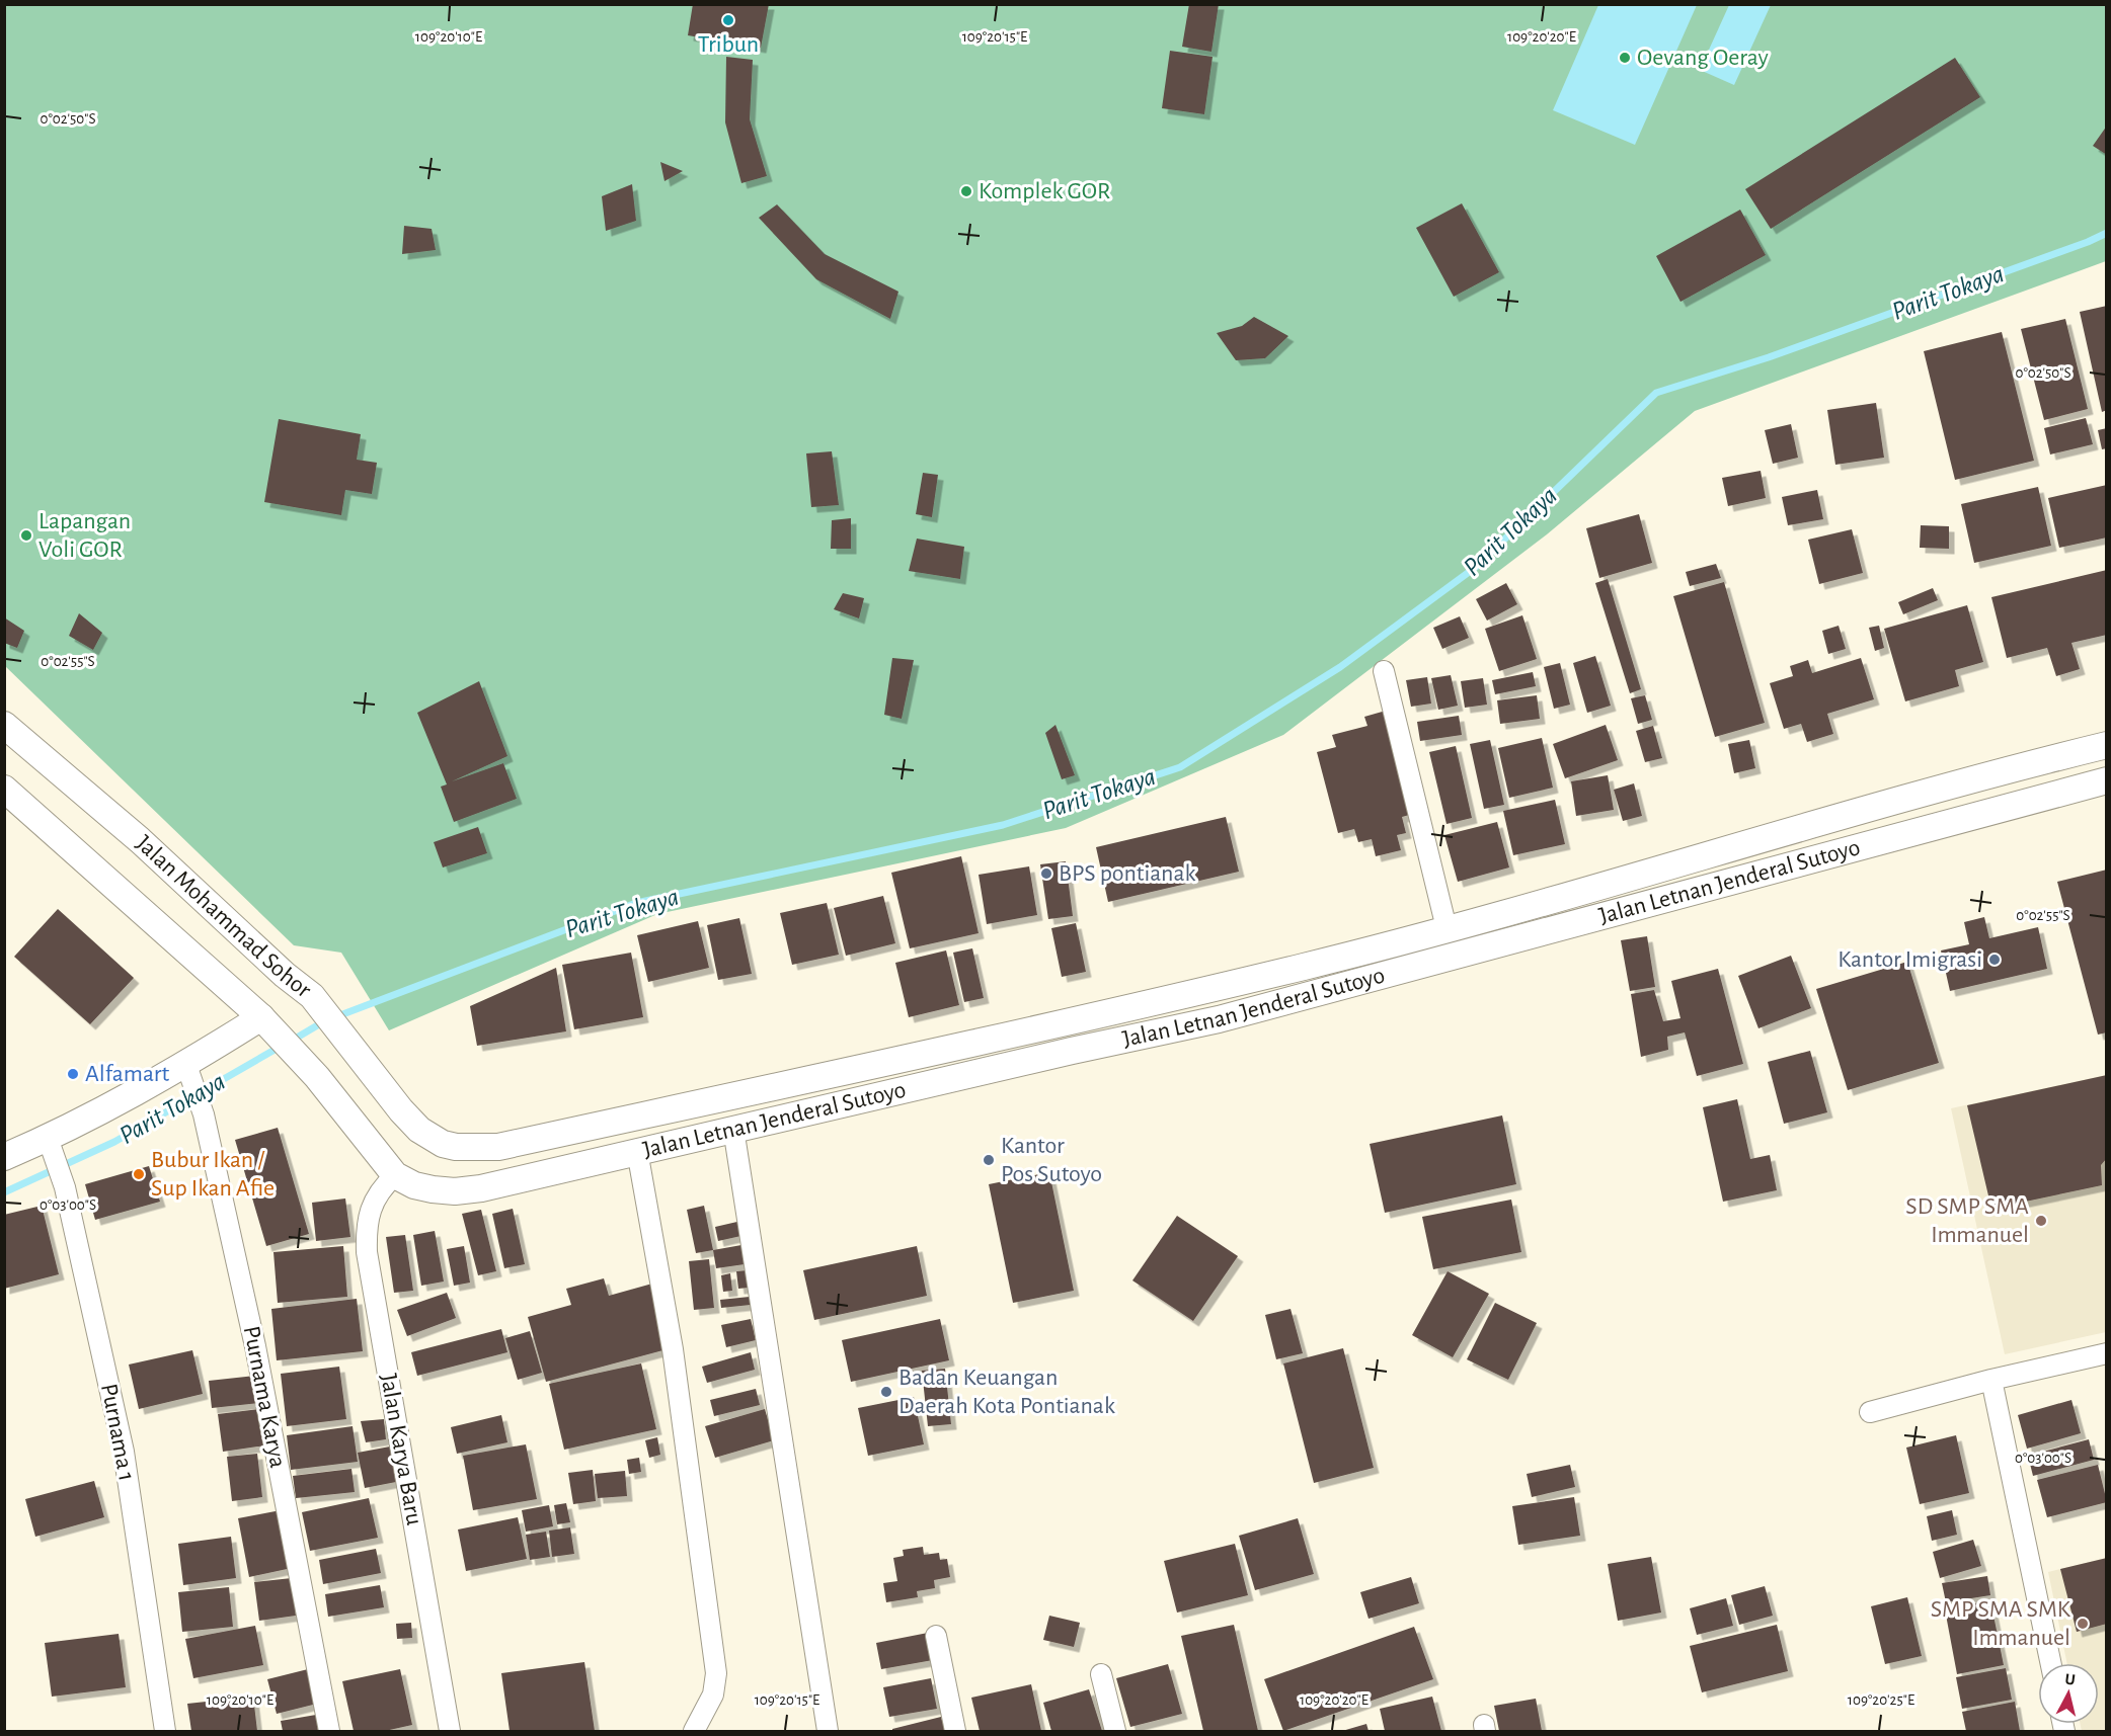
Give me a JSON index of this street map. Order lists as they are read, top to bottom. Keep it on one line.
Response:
{"streets":{"street":["Jalan Letnan Jenderal Sutoyo","Jalan Mohammad Sohor","Purnama Karya","Purnama 1","Jalan Karya Baru"]},"crossings":[["Jalan Letnan Jenderal Sutoyo","Jalan Mohammad Sohor"],["Jalan Letnan Jenderal Sutoyo","Jalan Karya Baru"],["Jalan Mohammad Sohor","Jalan Karya Baru"]],"water":["Parit Tokaya"],"places":["Tribun","Oevang Oeray","Komplek GOR","Lapangan Voli GOR","BPS pontianak","Kantor Imigrasi","Alfamart","Kantor Pos Sutoyo","Bubur Ikan / Sup Ikan Afie","SD SMP SMA Immanuel","Badan Keuangan Daerah Kota Pontianak","SMP SMA SMK Immanuel"],"north":"top","coordinates":["109°20'10\"E","109°20'15\"E","109°20'20\"E","0°02'50\"S","0°02'55\"S","0°03'00\"S","109°20'25\"E"]}
